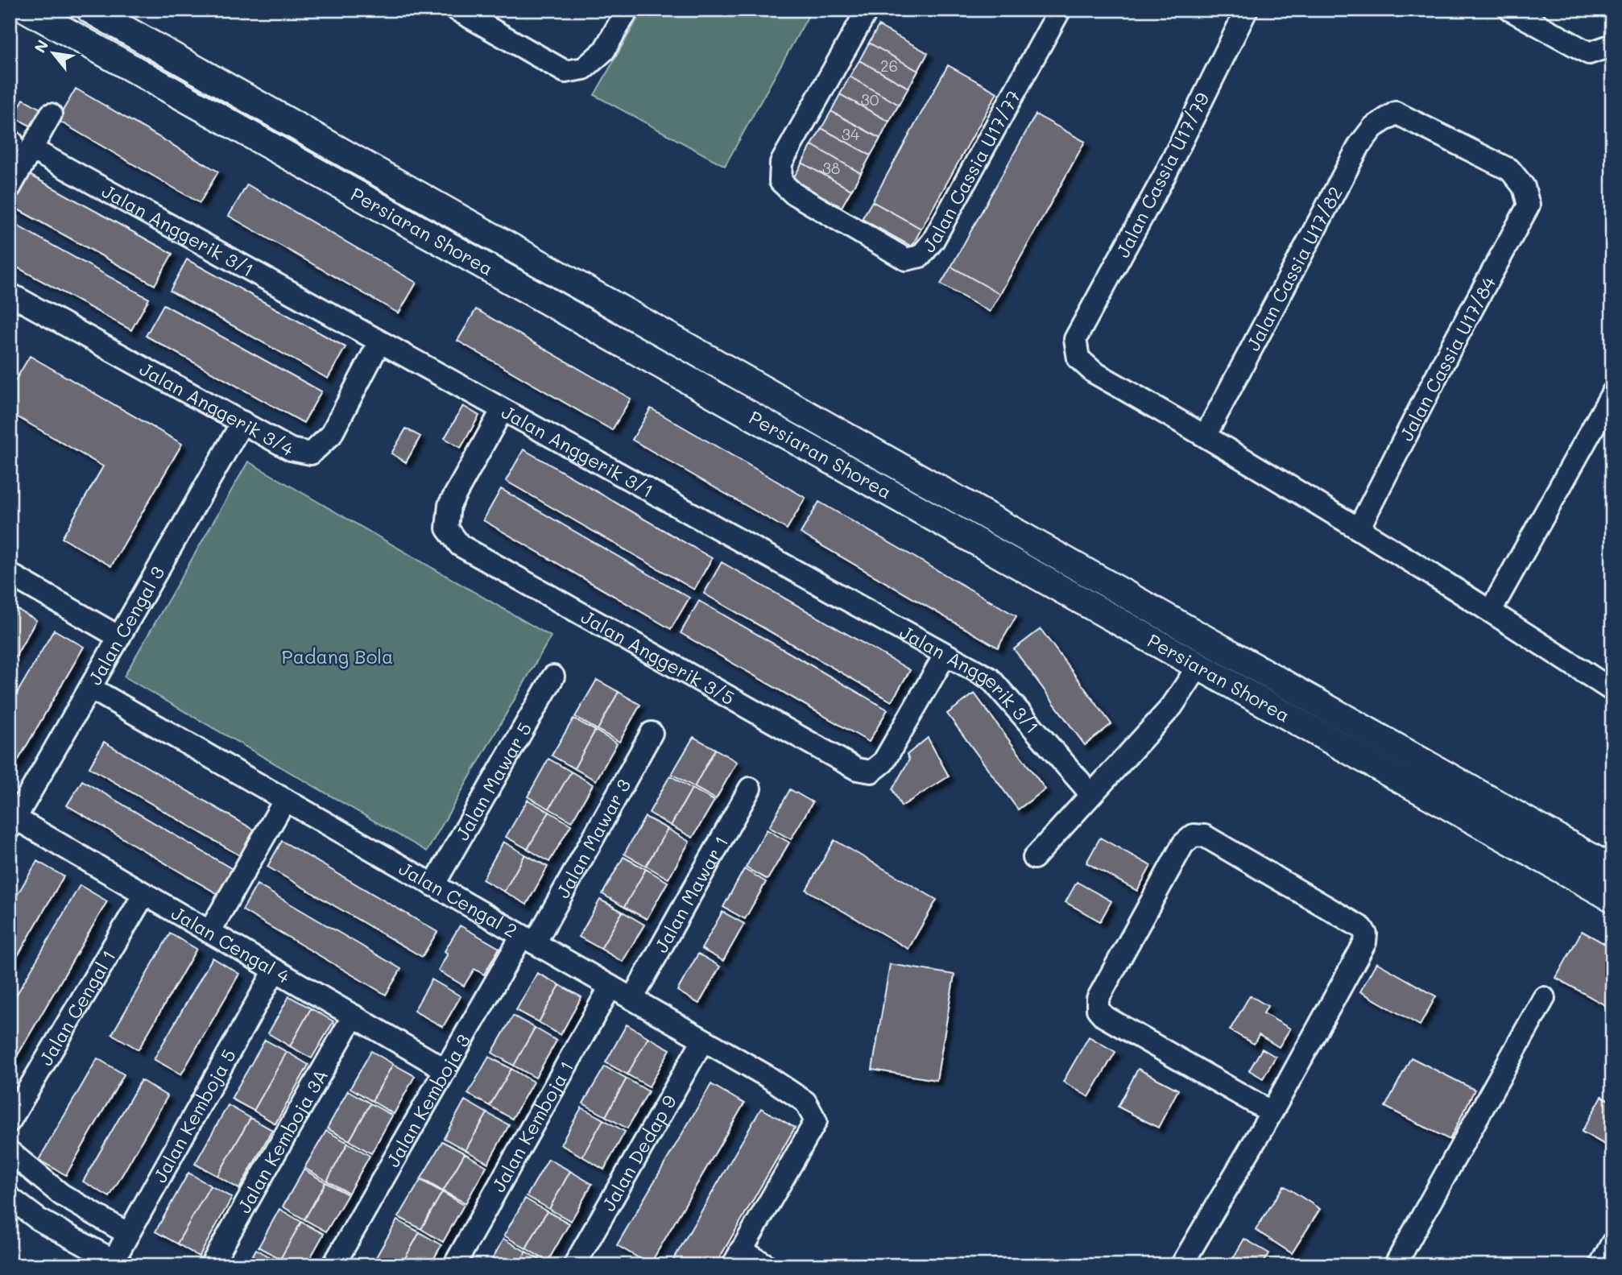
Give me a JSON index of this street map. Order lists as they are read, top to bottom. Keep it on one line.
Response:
{"streets":{"main road":["Persiaran Shorea"],"street":["Jalan Cassia U17/77","Jalan Cassia U17/79","Jalan Anggerik 3/1","Jalan Cassia U17/82","Jalan Cassia U17/84","Jalan Anggerik 3/4","Jalan Cengal 3","Jalan Anggerik 3/5","Jalan Mawar 5","Jalan Mawar 3","Jalan Mawar 1","Jalan Cengal 2","Jalan Cengal 4","Jalan Cengal 1","Jalan Kemboja 3","Jalan Kemboja 5","Jalan Kemboja 1","Jalan Kemboja 3A","Jalan Dedap 9"]},"crossings":[["Jalan Cassia U17/79","Jalan Cassia U17/82"],["Jalan Anggerik 3/1","Jalan Anggerik 3/4"],["Jalan Anggerik 3/1","Jalan Anggerik 3/5"],["Jalan Cassia U17/82","Jalan Cassia U17/84"],["Jalan Anggerik 3/4","Jalan Cengal 3"],["Jalan Cengal 3","Jalan Cengal 2"],["Jalan Cengal 3","Jalan Cengal 4"],["Jalan Mawar 5","Jalan Cengal 2"],["Jalan Mawar 3","Jalan Cengal 2"],["Jalan Mawar 3","Jalan Kemboja 3"],["Jalan Mawar 1","Jalan Cengal 2"],["Jalan Cengal 2","Jalan Kemboja 3"],["Jalan Cengal 2","Jalan Kemboja 1"],["Jalan Cengal 2","Jalan Dedap 9"],["Jalan Cengal 4","Jalan Cengal 1"],["Jalan Cengal 4","Jalan Kemboja 3"],["Jalan Cengal 4","Jalan Kemboja 5"],["Jalan Cengal 4","Jalan Kemboja 3A"]],"parks":["Padang Bola"],"house_numbers":["26","30","34","38"],"north":"top left"}
